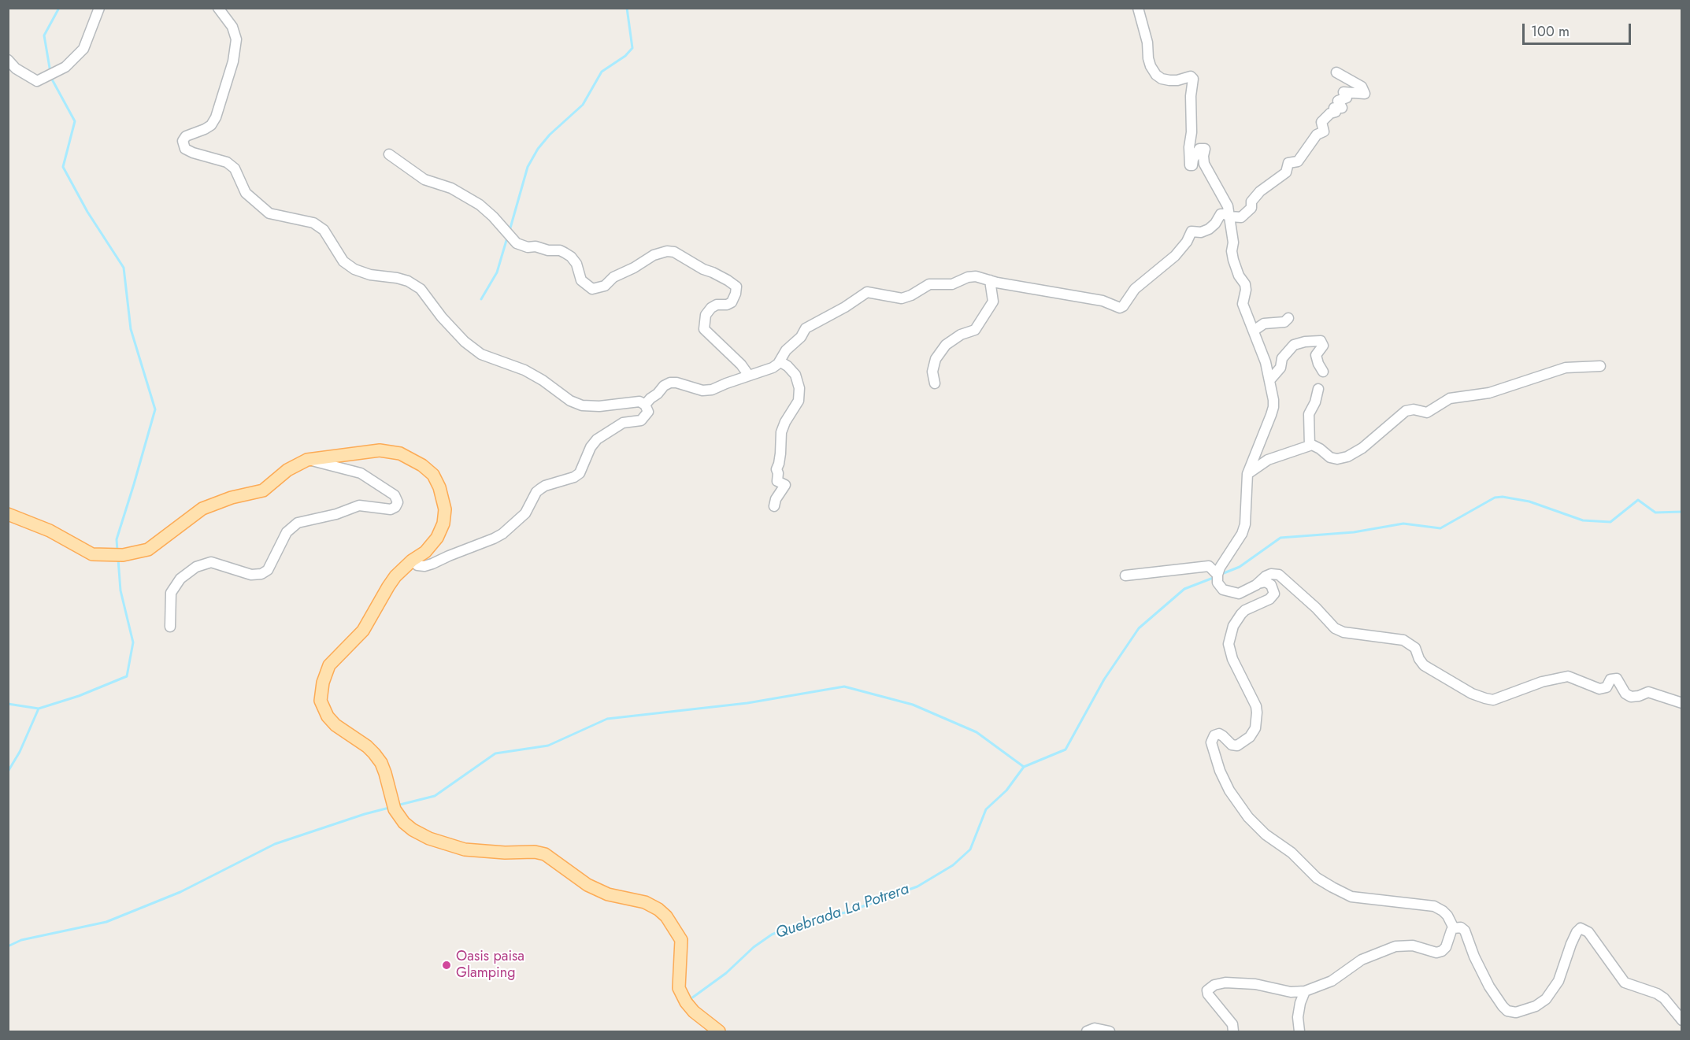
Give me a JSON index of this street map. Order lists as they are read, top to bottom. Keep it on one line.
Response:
{"water":["Quebrada La Potrera"],"places":["Oasis paisa Glamping"],"scale_bar":"100 m"}
